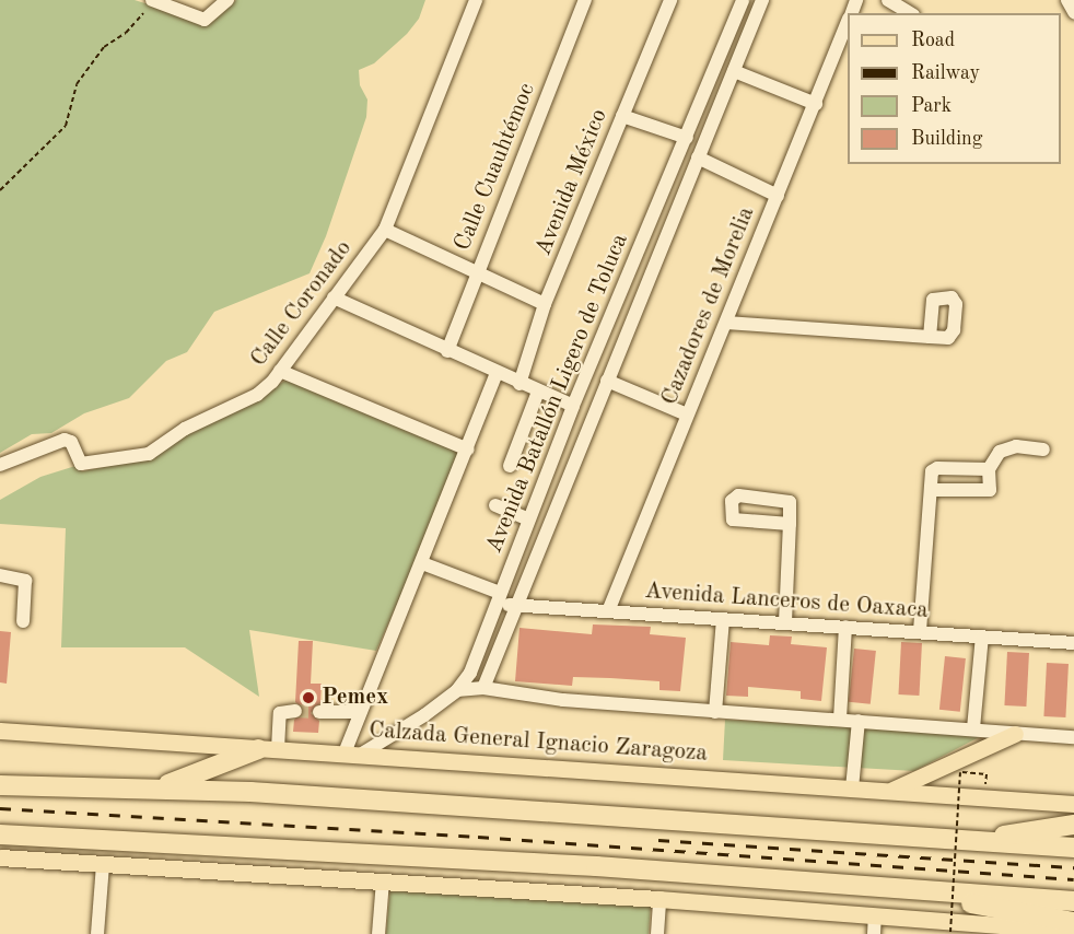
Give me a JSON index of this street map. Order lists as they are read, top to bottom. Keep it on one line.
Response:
{"streets":{"main road":["Calzada General Ignacio Zaragoza"],"street":["Calle Cuauhtémoc","Avenida México","Calle Coronado","Cazadores de Morelia","Avenida Batallón Ligero de Toluca","Avenida Lanceros de Oaxaca"]},"crossings":[["Cazadores de Morelia","Avenida Lanceros de Oaxaca"],["Avenida Batallón Ligero de Toluca","Avenida Lanceros de Oaxaca"],["Avenida Batallón Ligero de Toluca","Calzada General Ignacio Zaragoza"]],"places":["Pemex"],"legend":["Road","Railway","Park","Building"]}
